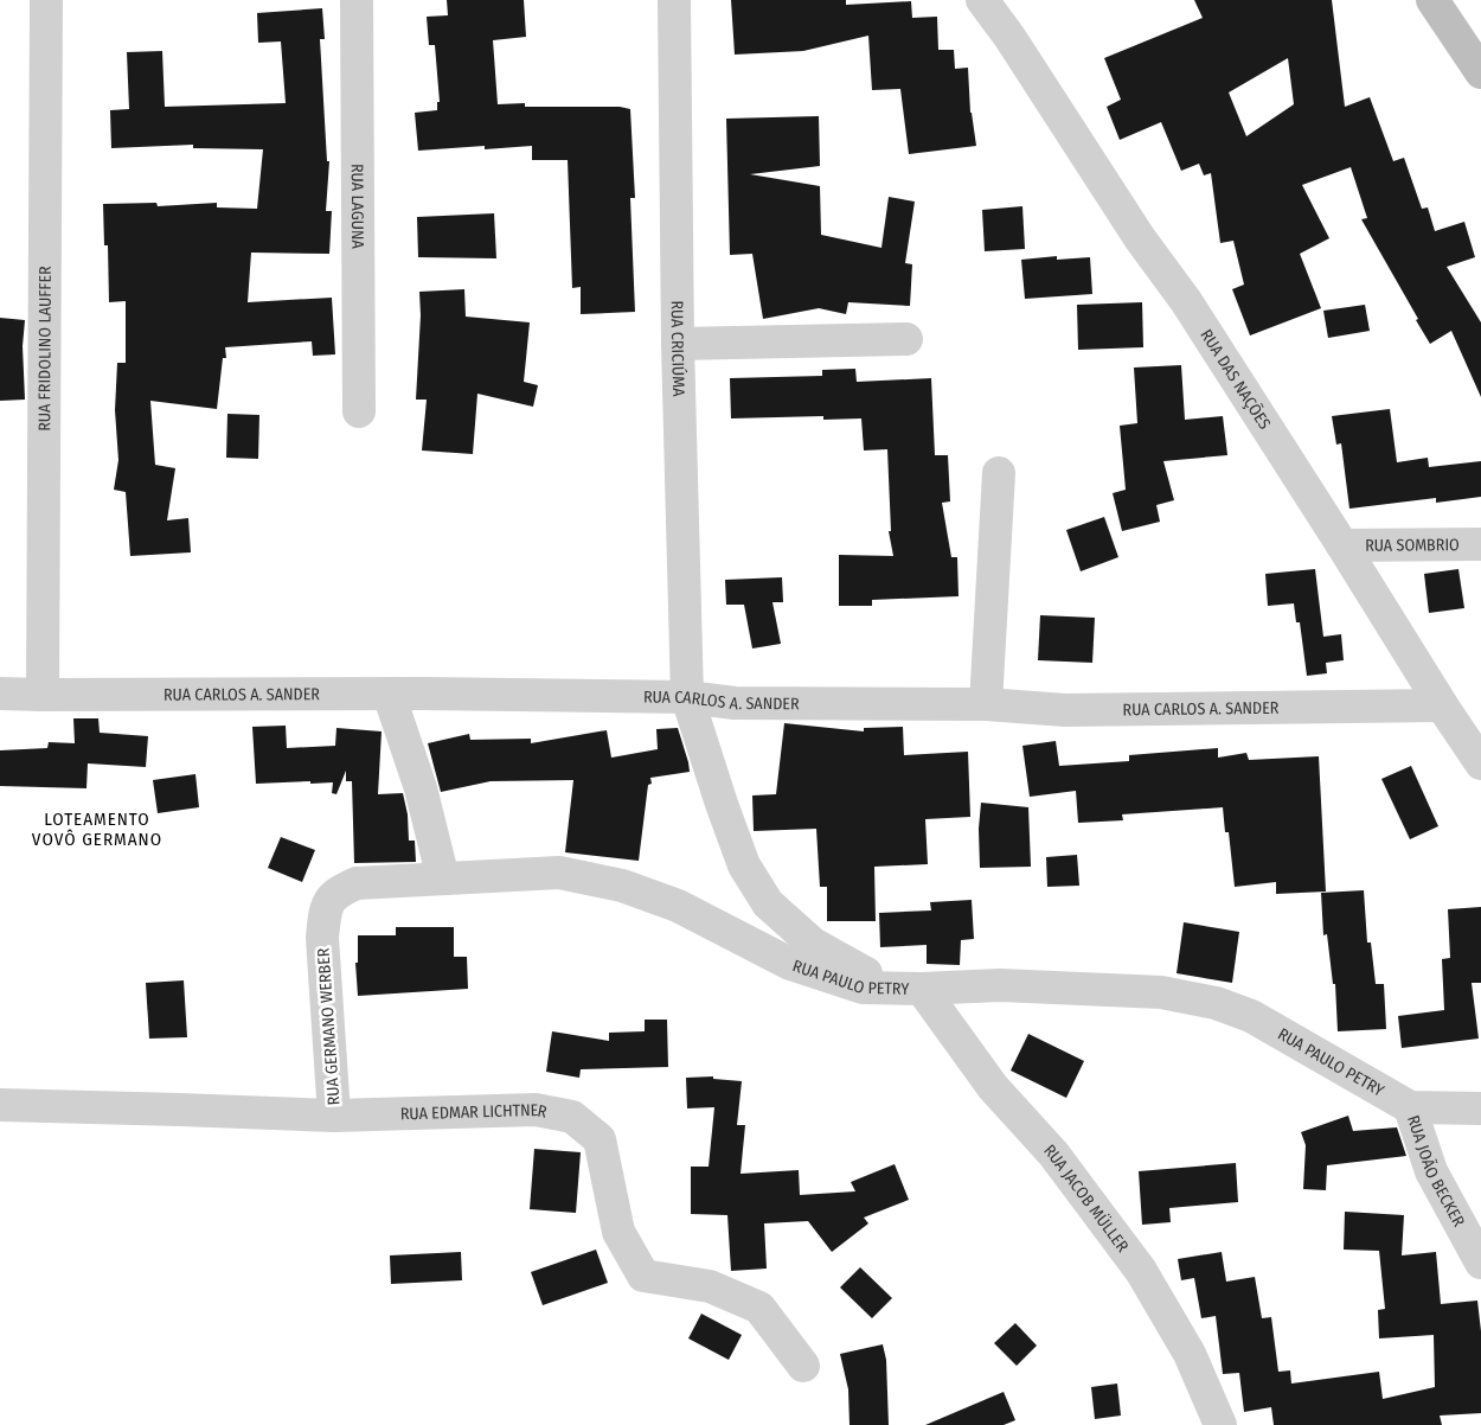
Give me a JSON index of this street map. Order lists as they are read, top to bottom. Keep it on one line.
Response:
{"streets":{"street":["RUA LAGUNA","RUA FRIDOLINO LAUFFER","RUA CRICIÚMA","RUA DAS NAÇÕES","RUA SOMBRIO","RUA CARLOS A. SANDER","RUA PAULO PETRY","RUA GERMANO WERBER","RUA EDMAR LICHTNER","RUA JOÃO BECKER","RUA JACOB MÜLLER"]},"crossings":[["RUA FRIDOLINO LAUFFER","RUA CARLOS A. SANDER"],["RUA CRICIÚMA","RUA CARLOS A. SANDER"],["RUA CRICIÚMA","RUA PAULO PETRY"],["RUA CRICIÚMA","RUA JACOB MÜLLER"],["RUA DAS NAÇÕES","RUA SOMBRIO"],["RUA DAS NAÇÕES","RUA CARLOS A. SANDER"],["RUA PAULO PETRY","RUA GERMANO WERBER"],["RUA PAULO PETRY","RUA JOÃO BECKER"],["RUA PAULO PETRY","RUA JACOB MÜLLER"],["RUA GERMANO WERBER","RUA EDMAR LICHTNER"]],"districts":["LOTEAMENTO VOVÔ GERMANO"]}
